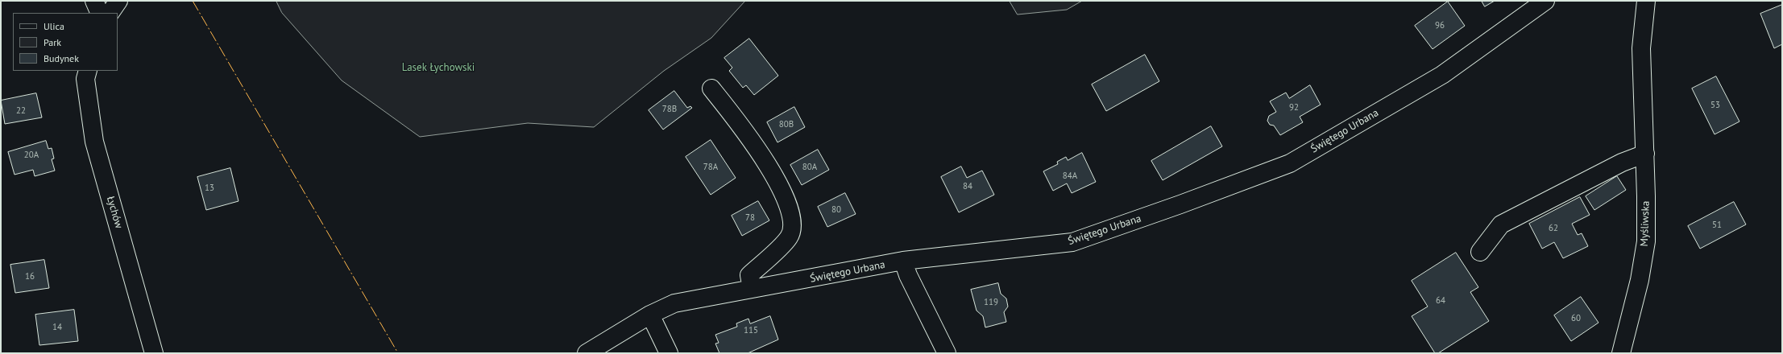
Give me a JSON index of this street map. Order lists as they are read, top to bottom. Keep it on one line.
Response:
{"streets":{"street":["Świętego Urbana","Łychów","Myśliwska"]},"parks":["Lasek Łychowski"],"house_numbers":["96","53","92","78B","22","80B","20A","78A","80A","84A","84","13","80","78","51","62","16","64","119","60","14","115"],"legend":["Ulica","Park","Budynek"]}
